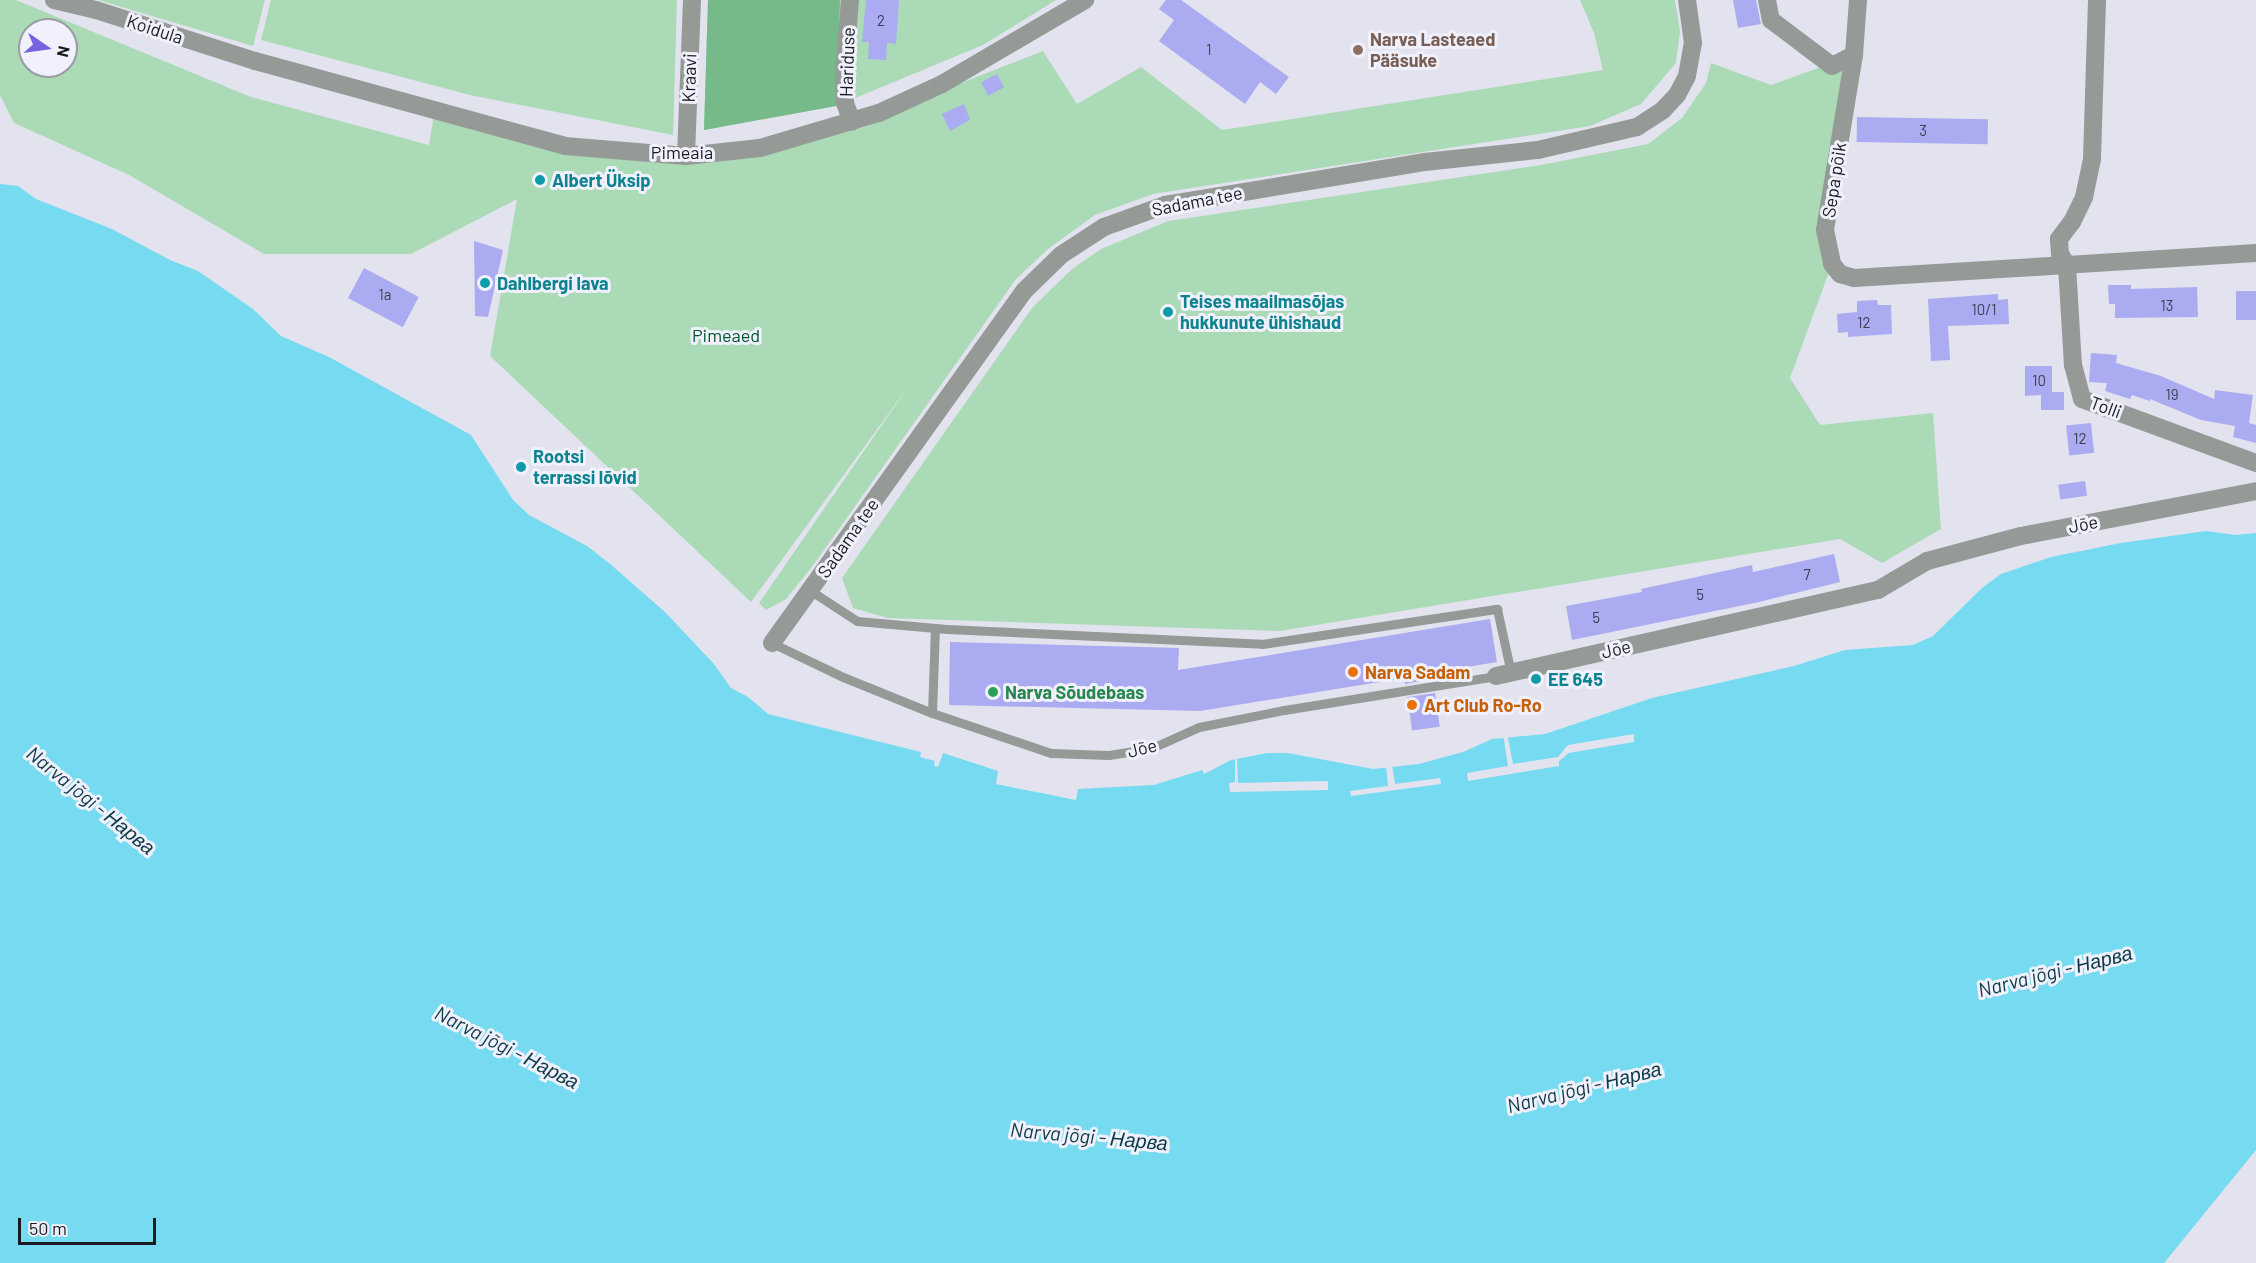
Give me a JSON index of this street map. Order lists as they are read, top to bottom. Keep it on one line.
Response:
{"streets":{"street":["Koidula","Hariduse","Kraavi","Pimeaia","Sepa põik","Sadama tee","Tolli","Jõe"]},"crossings":[["Koidula","Pimeaia"],["Hariduse","Pimeaia"],["Kraavi","Pimeaia"],["Sepa põik","Tolli"],["Sadama tee","Jõe"]],"water":["Narva jõgi - Нарва"],"parks":["Pimeaed"],"places":["Narva Lasteaed Pääsuke","Albert Üksip","Dahlbergi lava","Teises maailmasõjas hukkunute ühishaud","Rootsi terrassi lõvid","Narva Sadam","EE 645","Narva Sõudebaas","Art Club Ro-Ro"],"house_numbers":["2","1","3","1a","13","10/1","12","10","19","12","7","5","5"],"scale_bar":"50 m","north":"right"}
